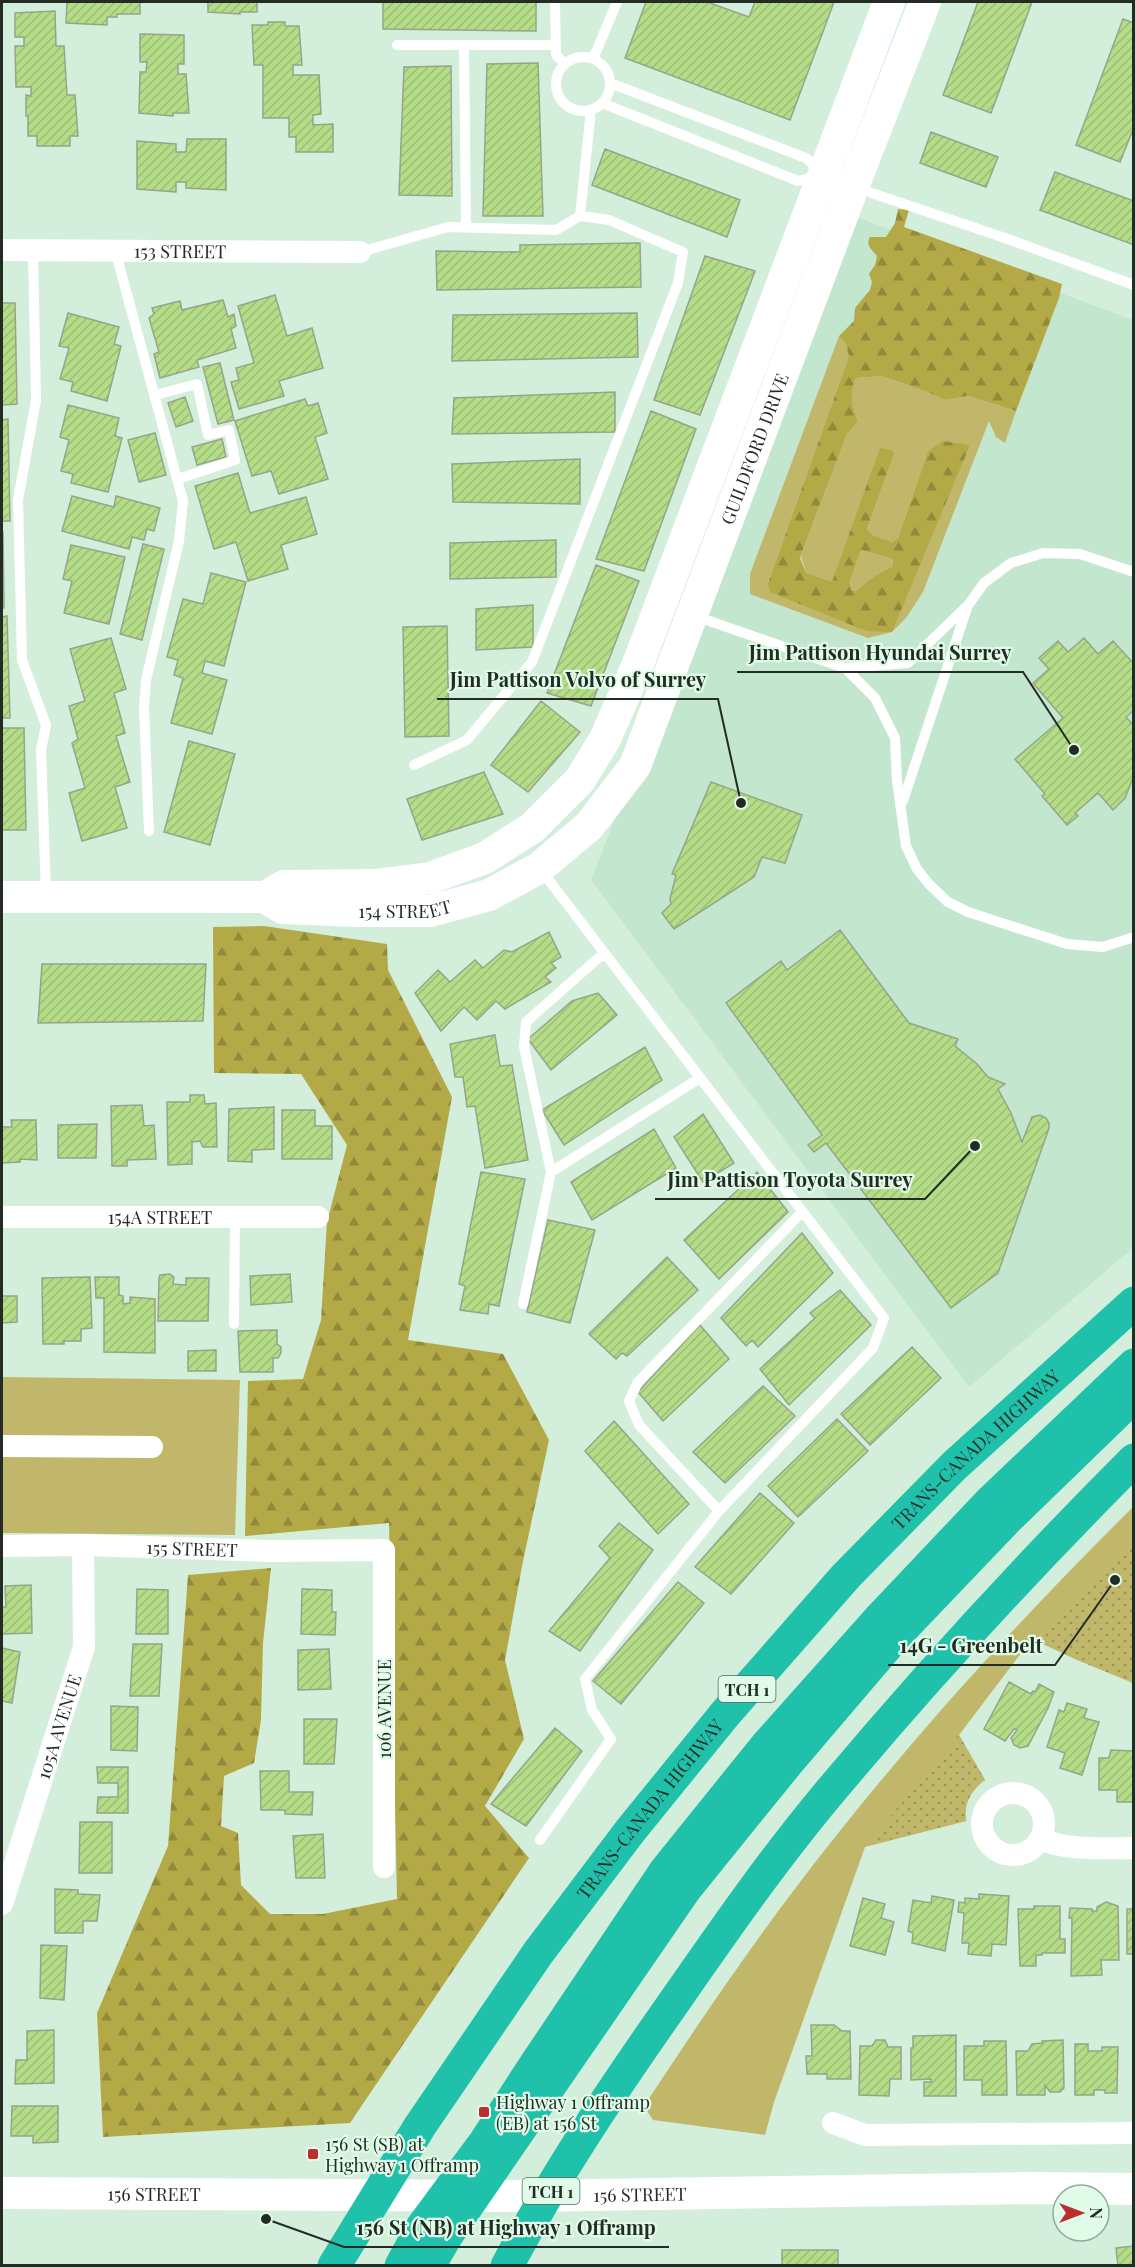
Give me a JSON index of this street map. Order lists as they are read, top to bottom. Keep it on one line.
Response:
{"streets":{"highway":["TRANS-CANADA HIGHWAY","TCH 1"],"main road":["GUILDFORD DRIVE","154 STREET","156 STREET"],"street":["153 STREET","154A STREET","155 STREET","106 AVENUE","105A AVENUE"]},"crossings":[["GUILDFORD DRIVE","154 STREET"],["155 STREET","106 AVENUE"],["155 STREET","105A AVENUE"]],"places":{"other":["Jim Pattison Hyundai Surrey","Jim Pattison Volvo of Surrey","Jim Pattison Toyota Surrey","14G - Greenbelt","156 St (NB) at Highway 1 Offramp"],"transit":["Highway 1 Offramp (EB) at 156 St","156 St (SB) at Highway 1 Offramp"]},"north":"right"}
